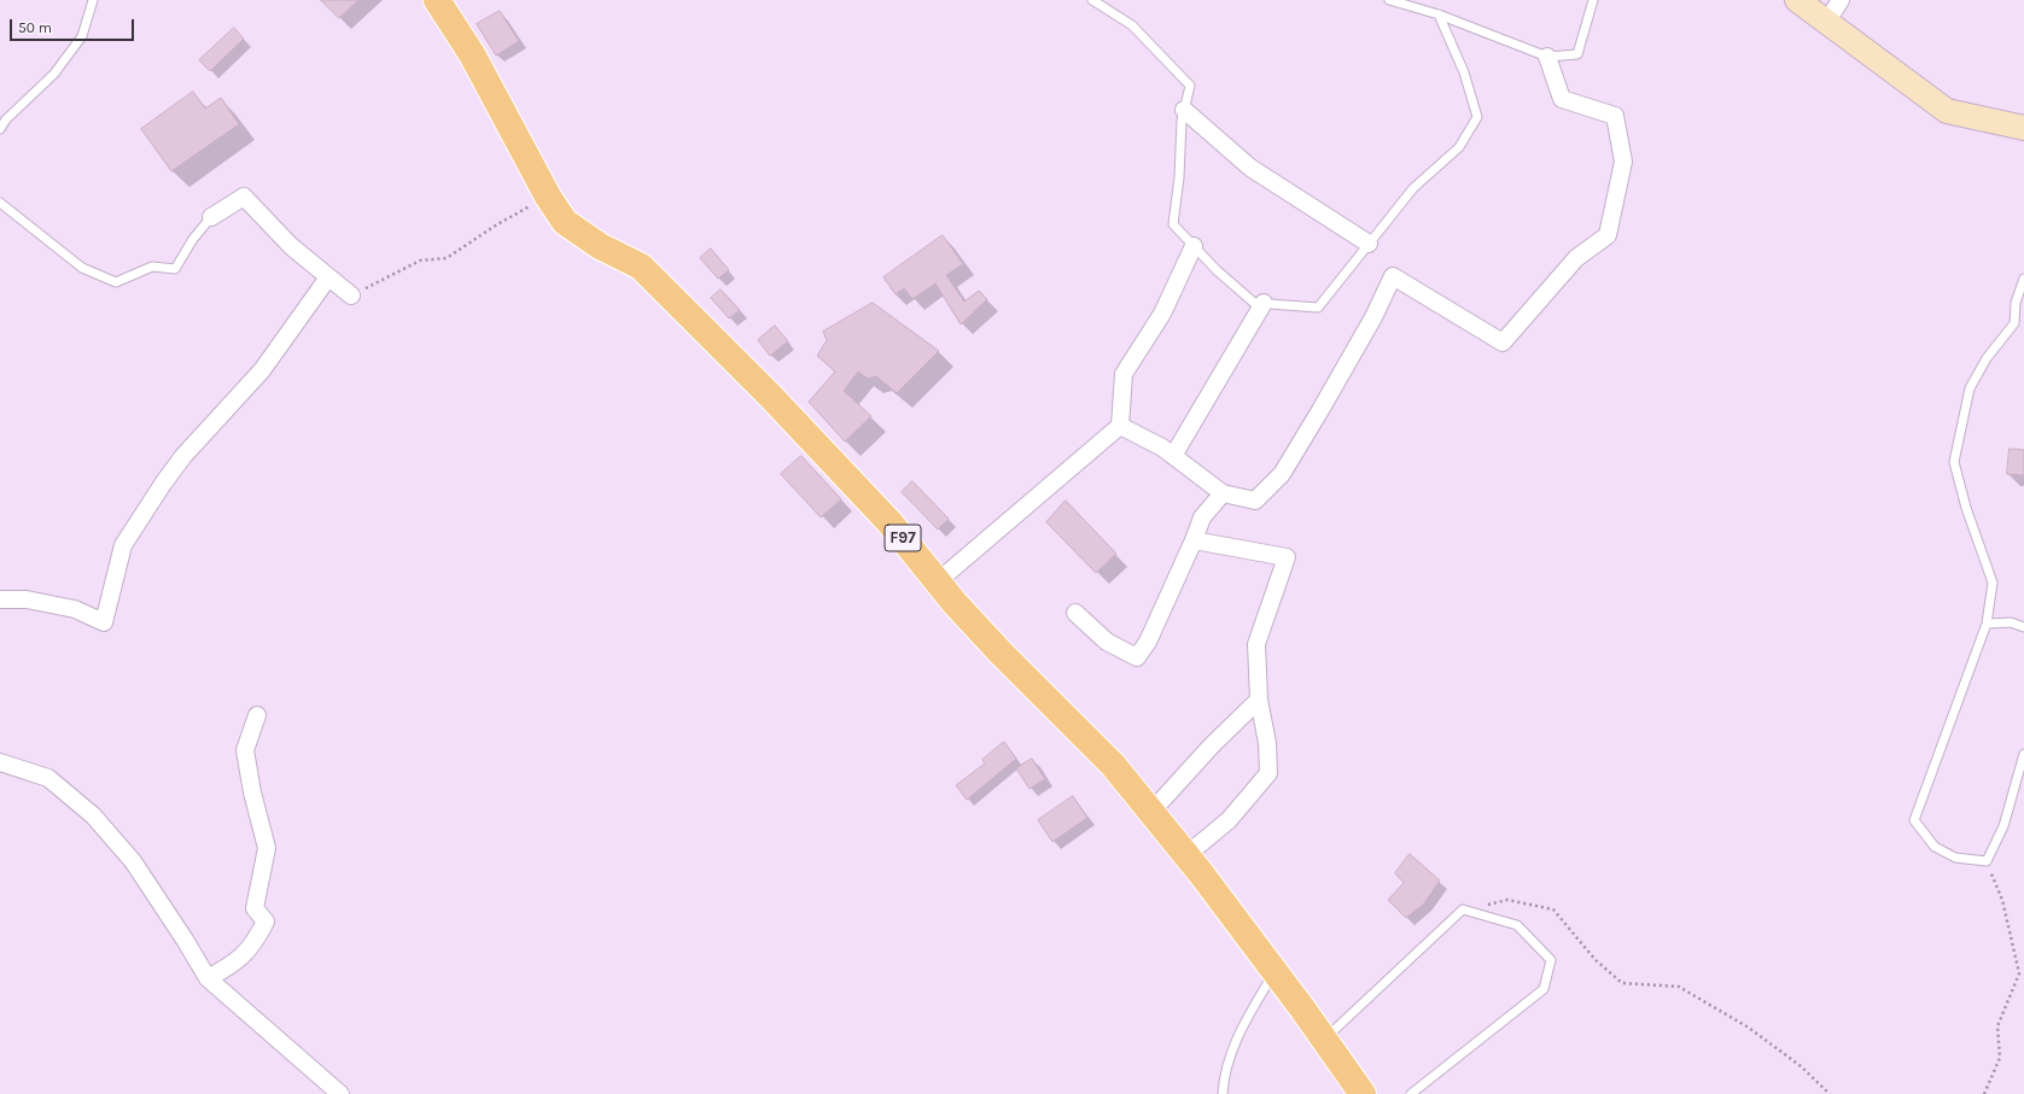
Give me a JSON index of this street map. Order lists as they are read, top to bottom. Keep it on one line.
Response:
{"streets":{"main road":["F97"]},"scale_bar":"50 m"}
